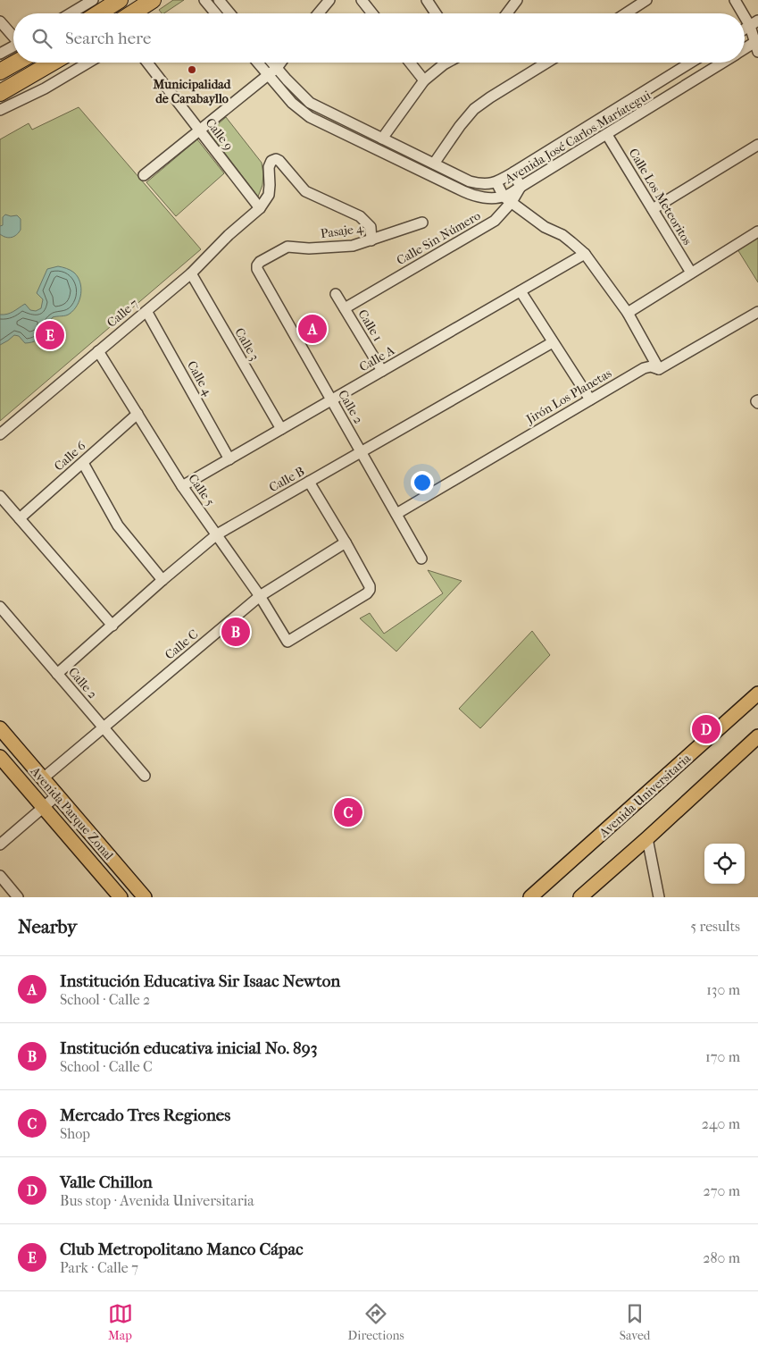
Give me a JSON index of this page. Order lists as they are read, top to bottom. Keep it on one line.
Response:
{"streets":{"main road":["Avenida Universitaria","Avenida Parque Zonal"],"street":["Calle 9","Avenida José Carlos Maríategui","Calle Los Meteoritos","Pasaje 4","Calle Sin Número","Calle 7","Calle 1","Calle 3","Calle A","Calle 4","Jirón Los Planetas","Calle 2","Calle 6","Calle B","Calle 5","Calle C"]},"crossings":[["Calle 9","Calle 7"],["Avenida José Carlos Maríategui","Calle Los Meteoritos"],["Avenida José Carlos Maríategui","Calle Sin Número"],["Pasaje 4","Calle 2"],["Calle Sin Número","Calle 1"],["Calle 7","Calle 3"],["Calle 7","Calle 4"],["Calle 7","Calle 5"],["Calle 1","Calle A"],["Calle 3","Calle A"],["Calle A","Calle 4"],["Calle A","Calle 2"],["Calle A","Calle 5"],["Jirón Los Planetas","Calle 2"],["Calle 2","Calle B"],["Calle 2","Calle C"],["Calle 6","Calle 5"],["Calle B","Calle 5"],["Calle 5","Calle C"],["Calle C","Avenida Parque Zonal"]],"places":["Municipalidad de Carabayllo"],"page":{"search":"Search here","pins":["A","E","B","D","C"],"heading":["Nearby","5 results"],"list":[{"mark":"A","name":"Institución Educativa Sir Isaac Newton","note":"School · Calle 2","value":"130 m"},{"mark":"B","name":"Institución educativa inicial No. 893","note":"School · Calle C","value":"170 m"},{"mark":"C","name":"Mercado Tres Regiones","note":"Shop","value":"240 m"},{"mark":"D","name":"Valle Chillon","note":"Bus stop · Avenida Universitaria","value":"270 m"},{"mark":"E","name":"Club Metropolitano Manco Cápac","note":"Park · Calle 7","value":"280 m"}],"nav":["Map","Directions","Saved"]}}
